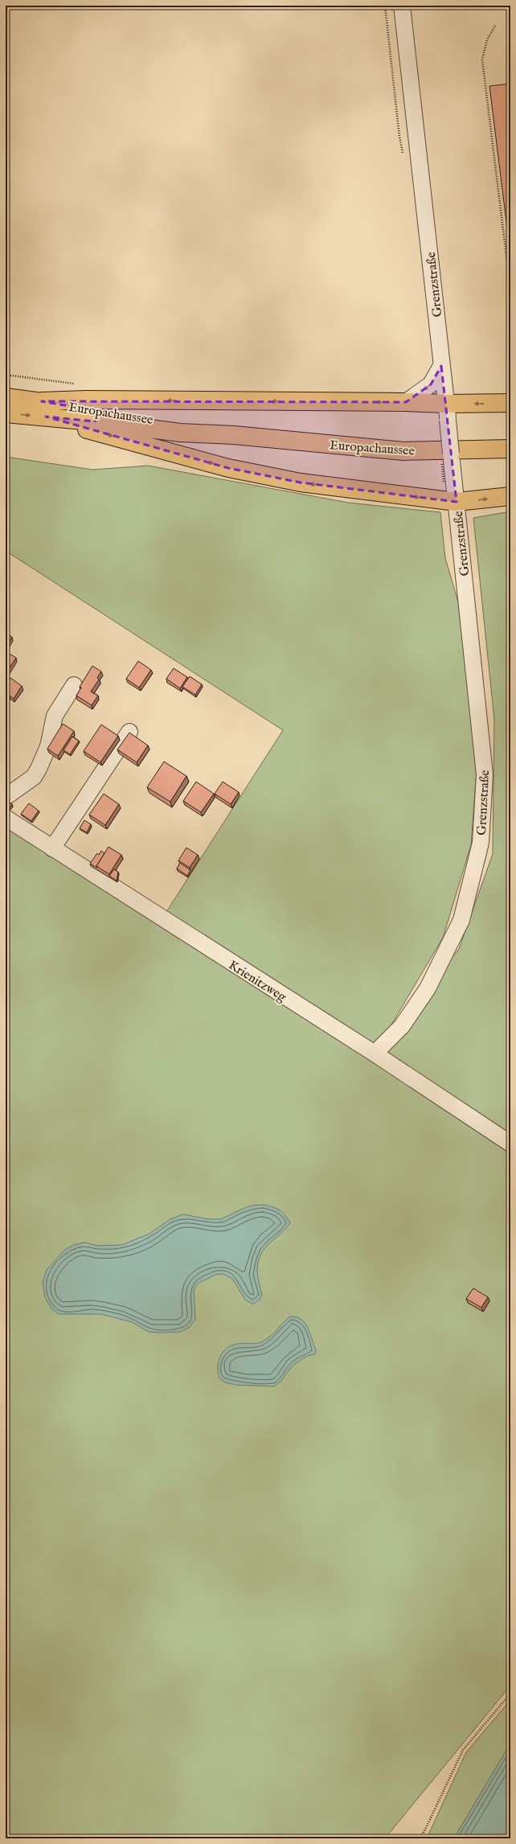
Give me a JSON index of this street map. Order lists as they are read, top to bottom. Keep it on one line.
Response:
{"streets":{"main road":["Europachaussee"],"street":["Grenzstraße","Krienitzweg"]},"crossings":[["Grenzstraße","Krienitzweg"]]}
